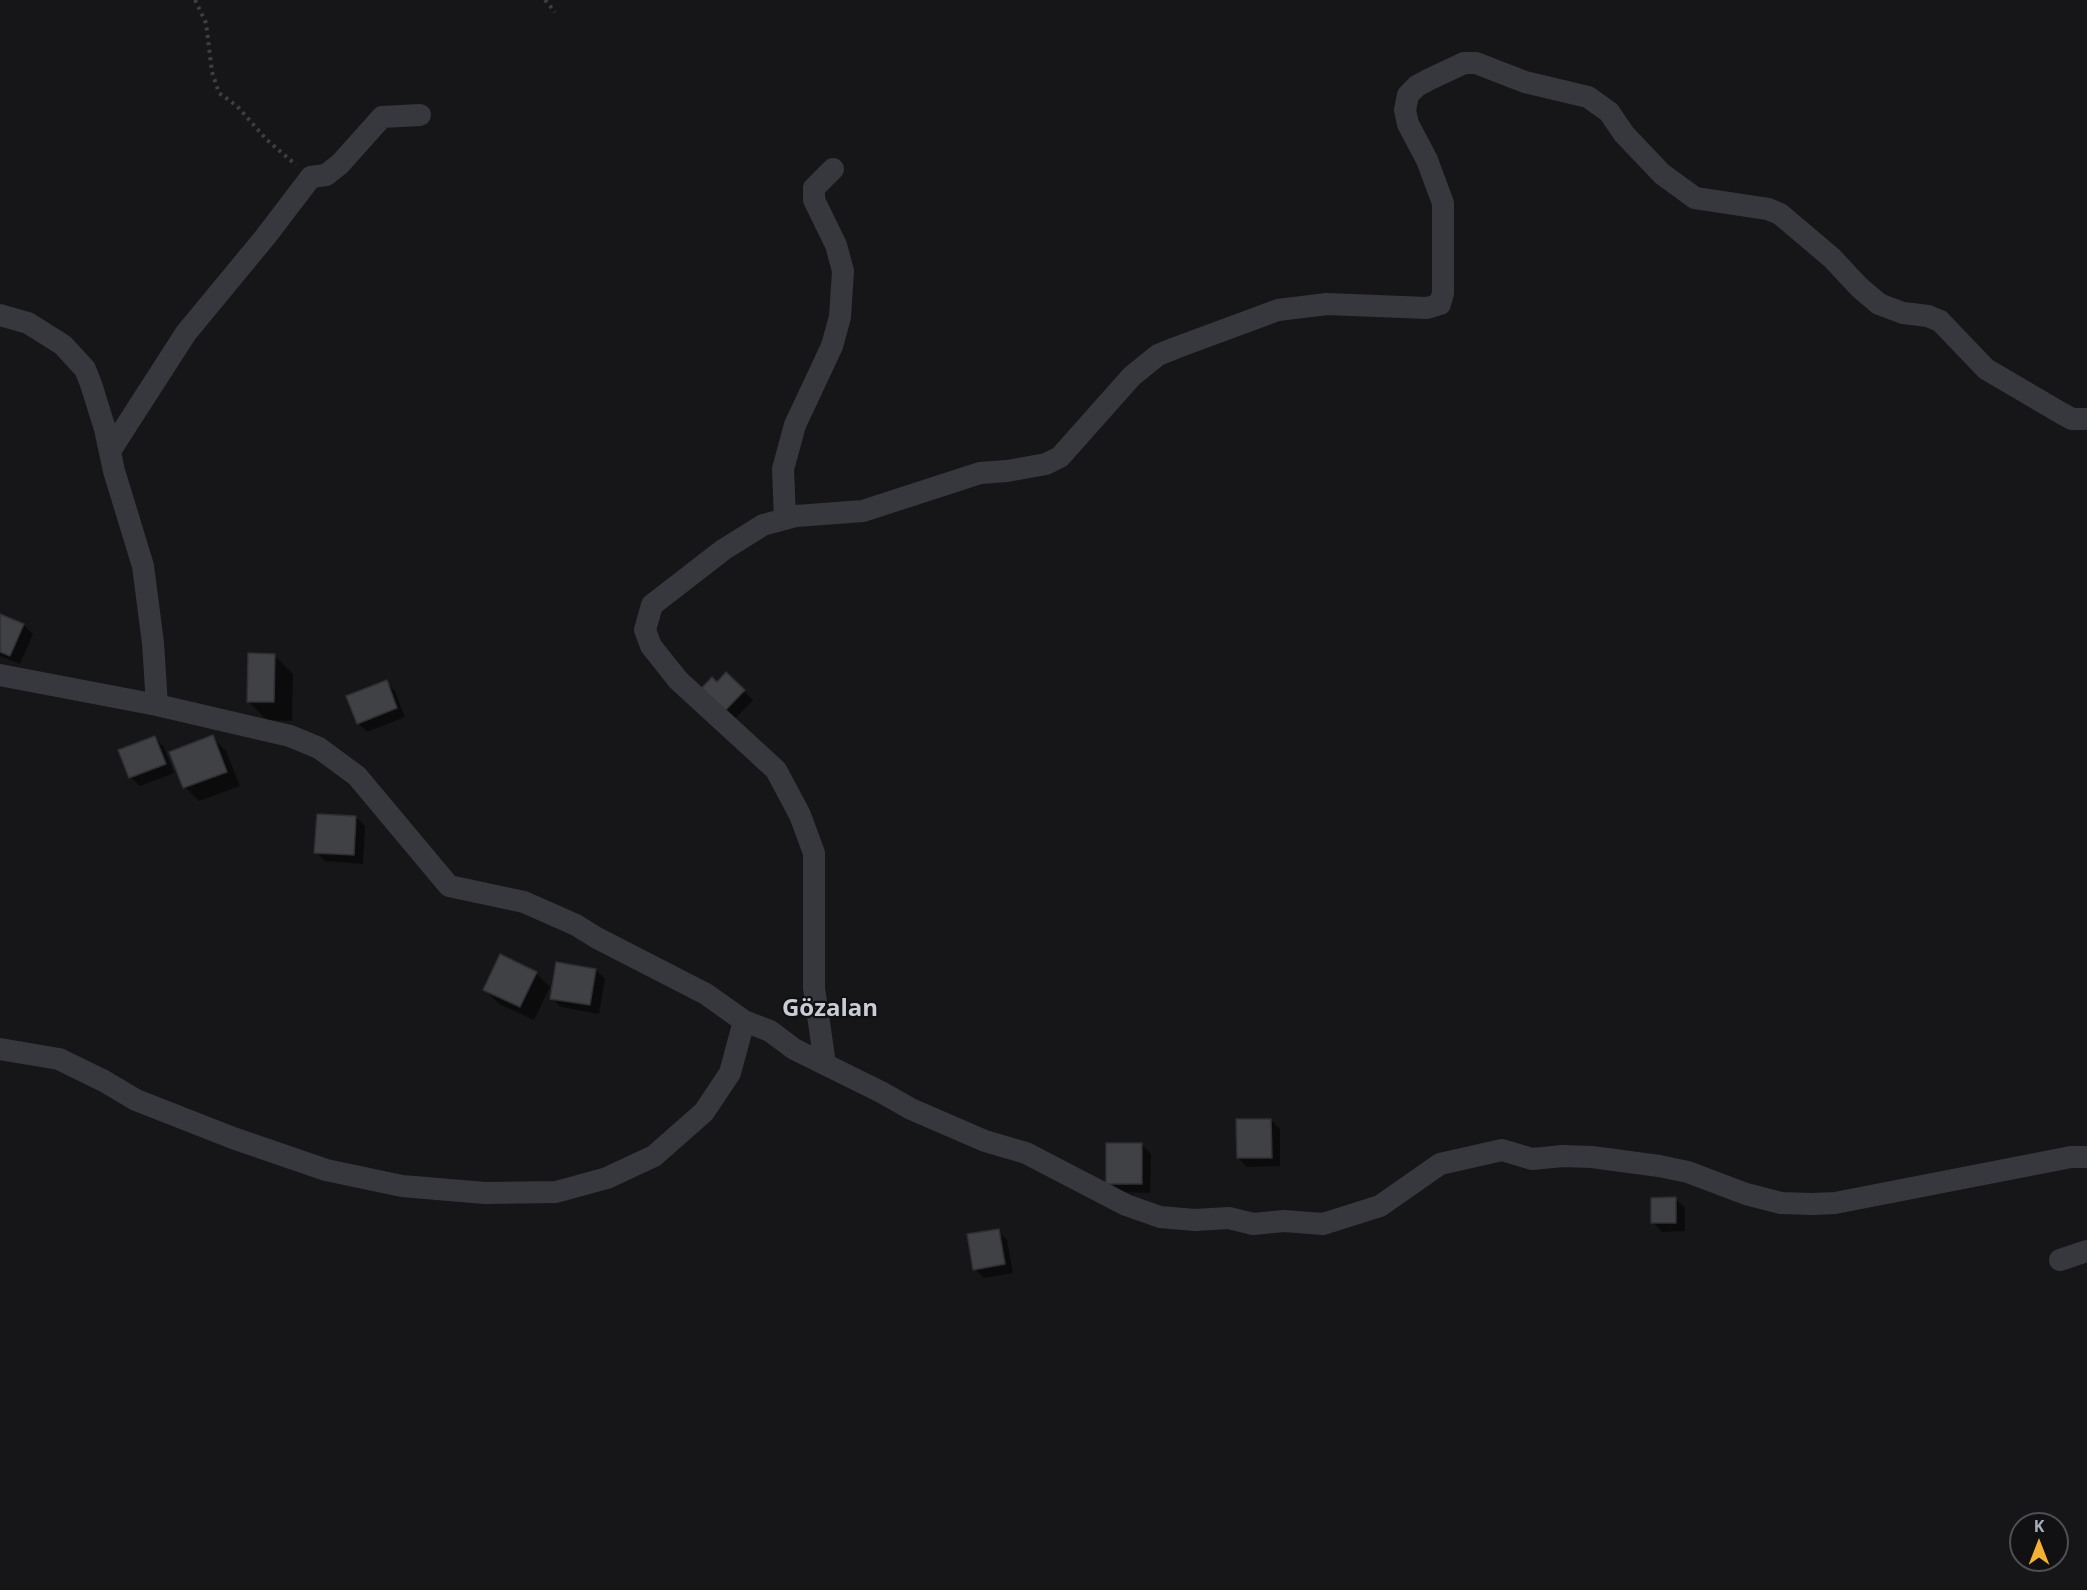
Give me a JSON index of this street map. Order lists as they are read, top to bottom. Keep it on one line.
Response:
{"districts":["Gözalan"],"north":"top"}
